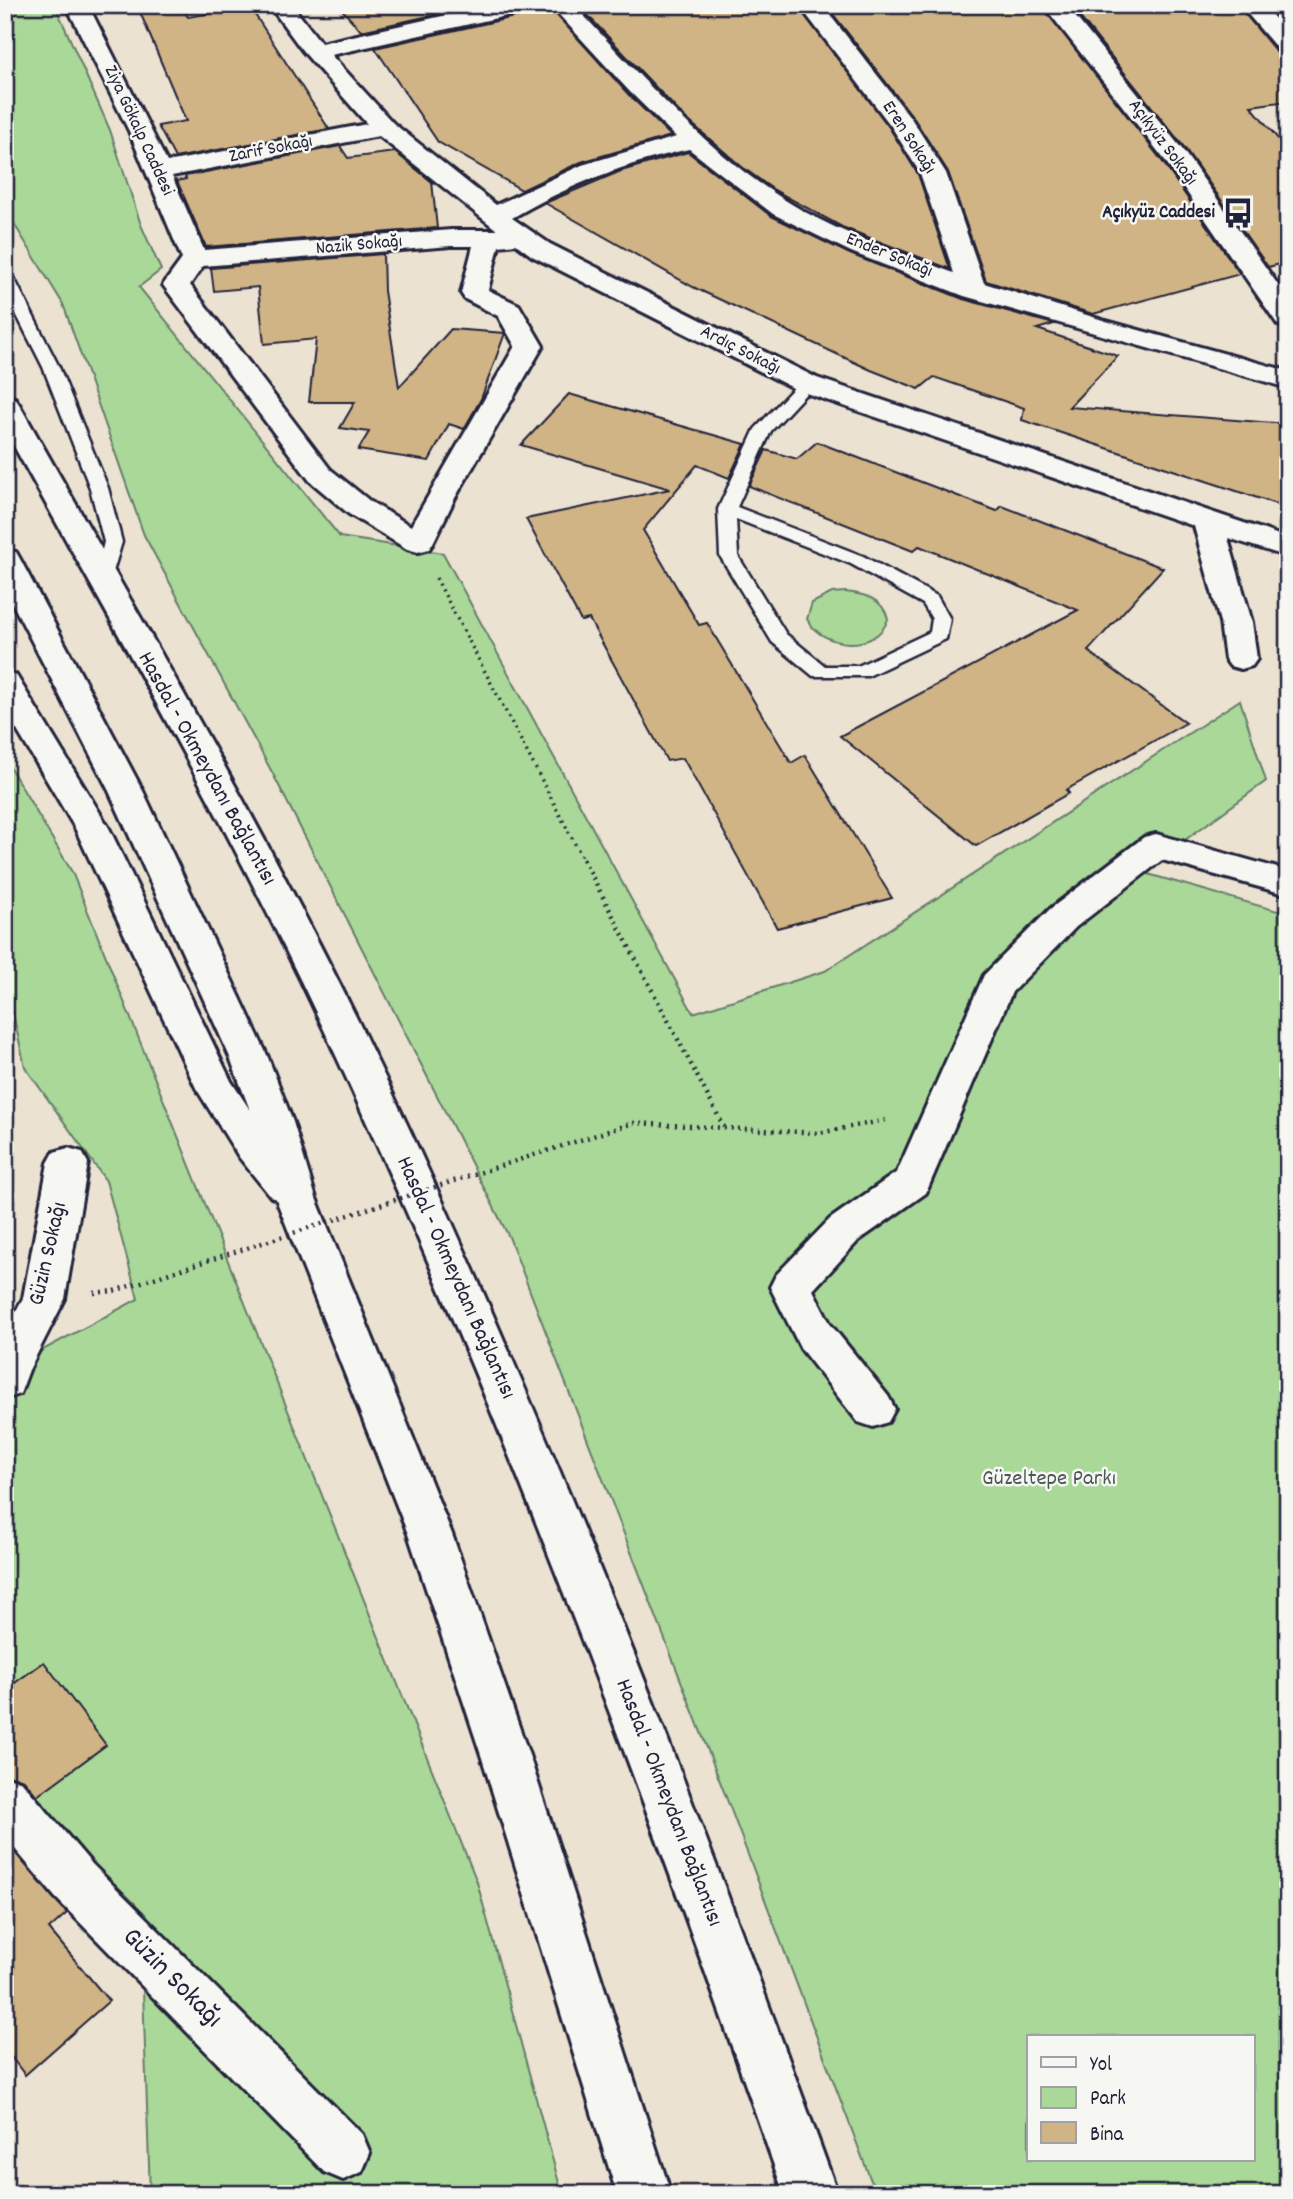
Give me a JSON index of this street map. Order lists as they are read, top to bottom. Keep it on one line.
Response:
{"streets":{"main road":["Ziya Gökalp Caddesi","Eren Sokağı","Açıkyüz Sokağı","Zarif Sokağı","Nazik Sokağı","Ender Sokağı","Ardıç Sokağı","Hasdal - Okmeydanı Bağlantısı","Güzin Sokağı"]},"crossings":[["Ziya Gökalp Caddesi","Zarif Sokağı"],["Ziya Gökalp Caddesi","Nazik Sokağı"],["Eren Sokağı","Ender Sokağı"],["Zarif Sokağı","Ardıç Sokağı"],["Nazik Sokağı","Ardıç Sokağı"]],"parks":["Güzeltepe Parkı"],"places":{"bus stop":["Açıkyüz Caddesi"]},"legend":["Yol","Park","Bina"]}
